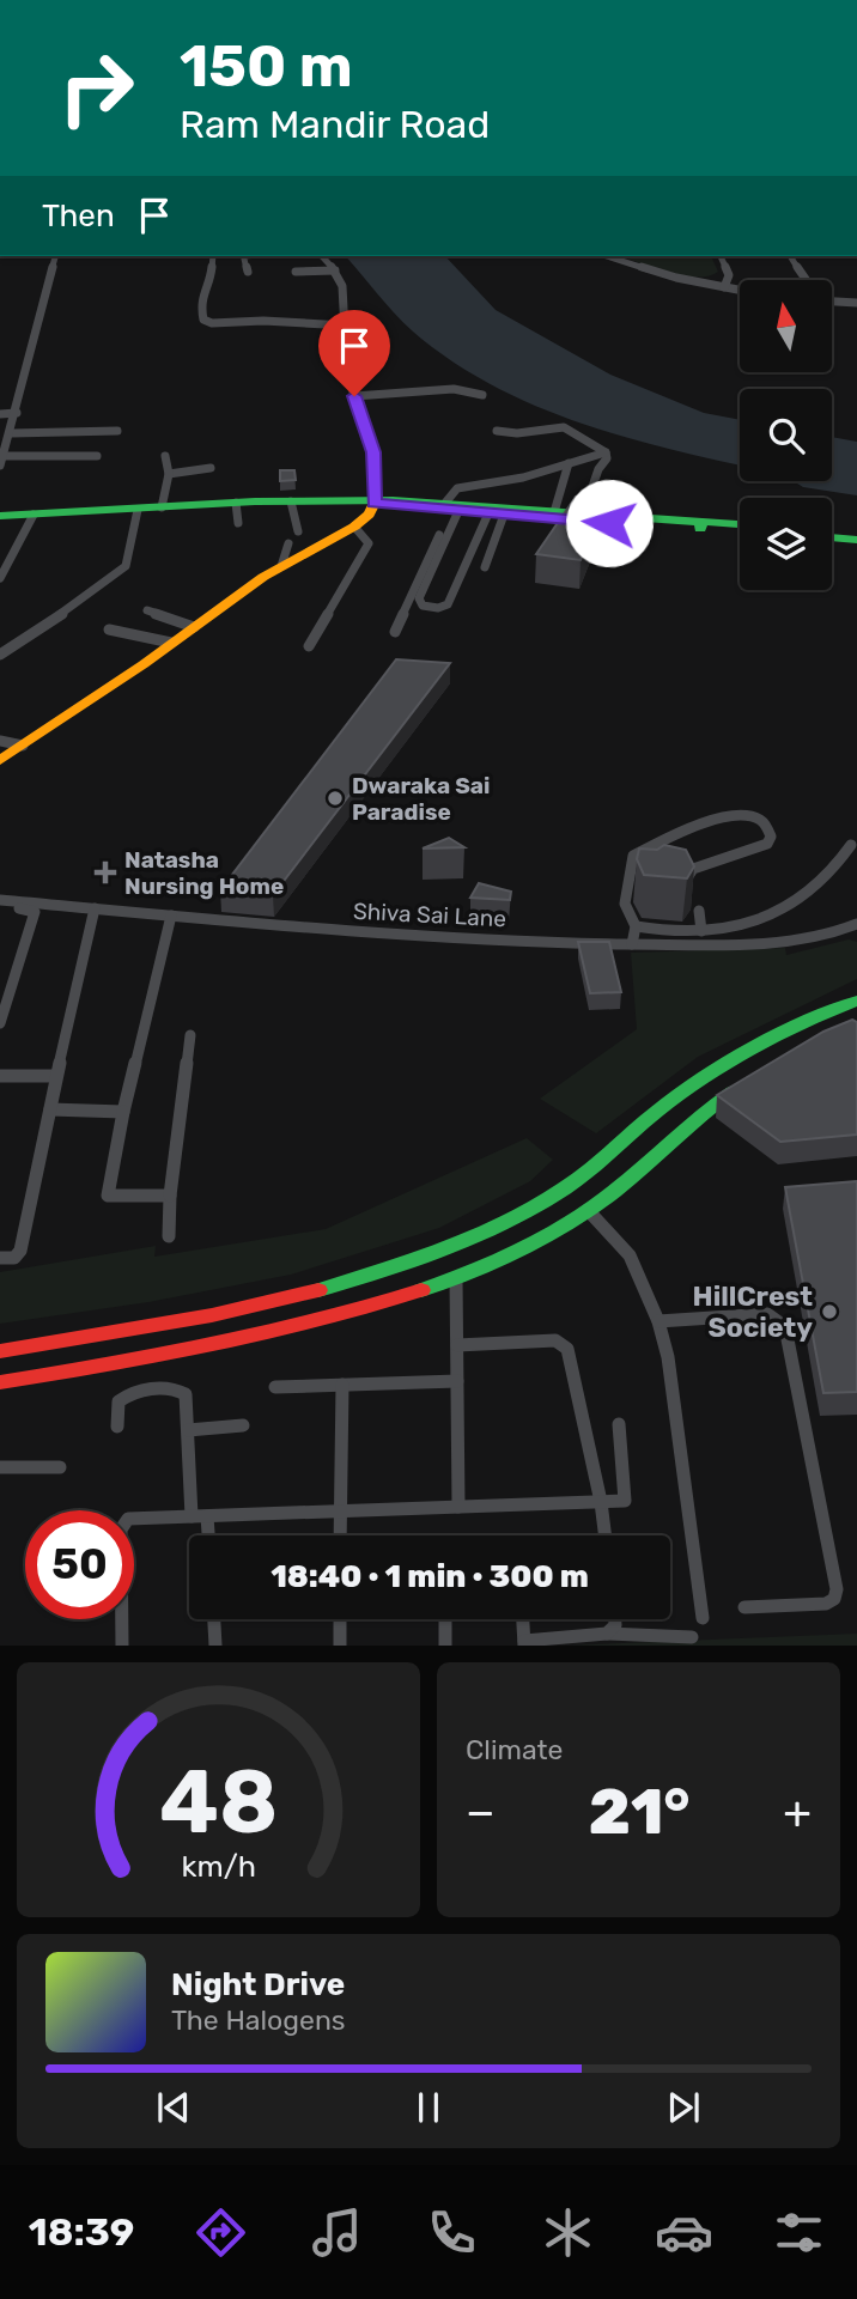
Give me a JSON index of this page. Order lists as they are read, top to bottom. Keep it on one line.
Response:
{"streets":{"street":["Shiva Sai Lane"]},"places":{"other":["Dwaraka Sai Paradise","HillCrest Society"],"health":["Natasha Nursing Home"]},"north":"top","page":{"turn":["150 m","Ram Mandir Road"],"then":"Then","limit":"50","trip":"18:40 · 1 min · 300 m","tile":"Climate","heat":["−","21°","+"],"song":["Night Drive","The Halogens"],"tabs":"18:39","gauge":["48","km/h"]}}
